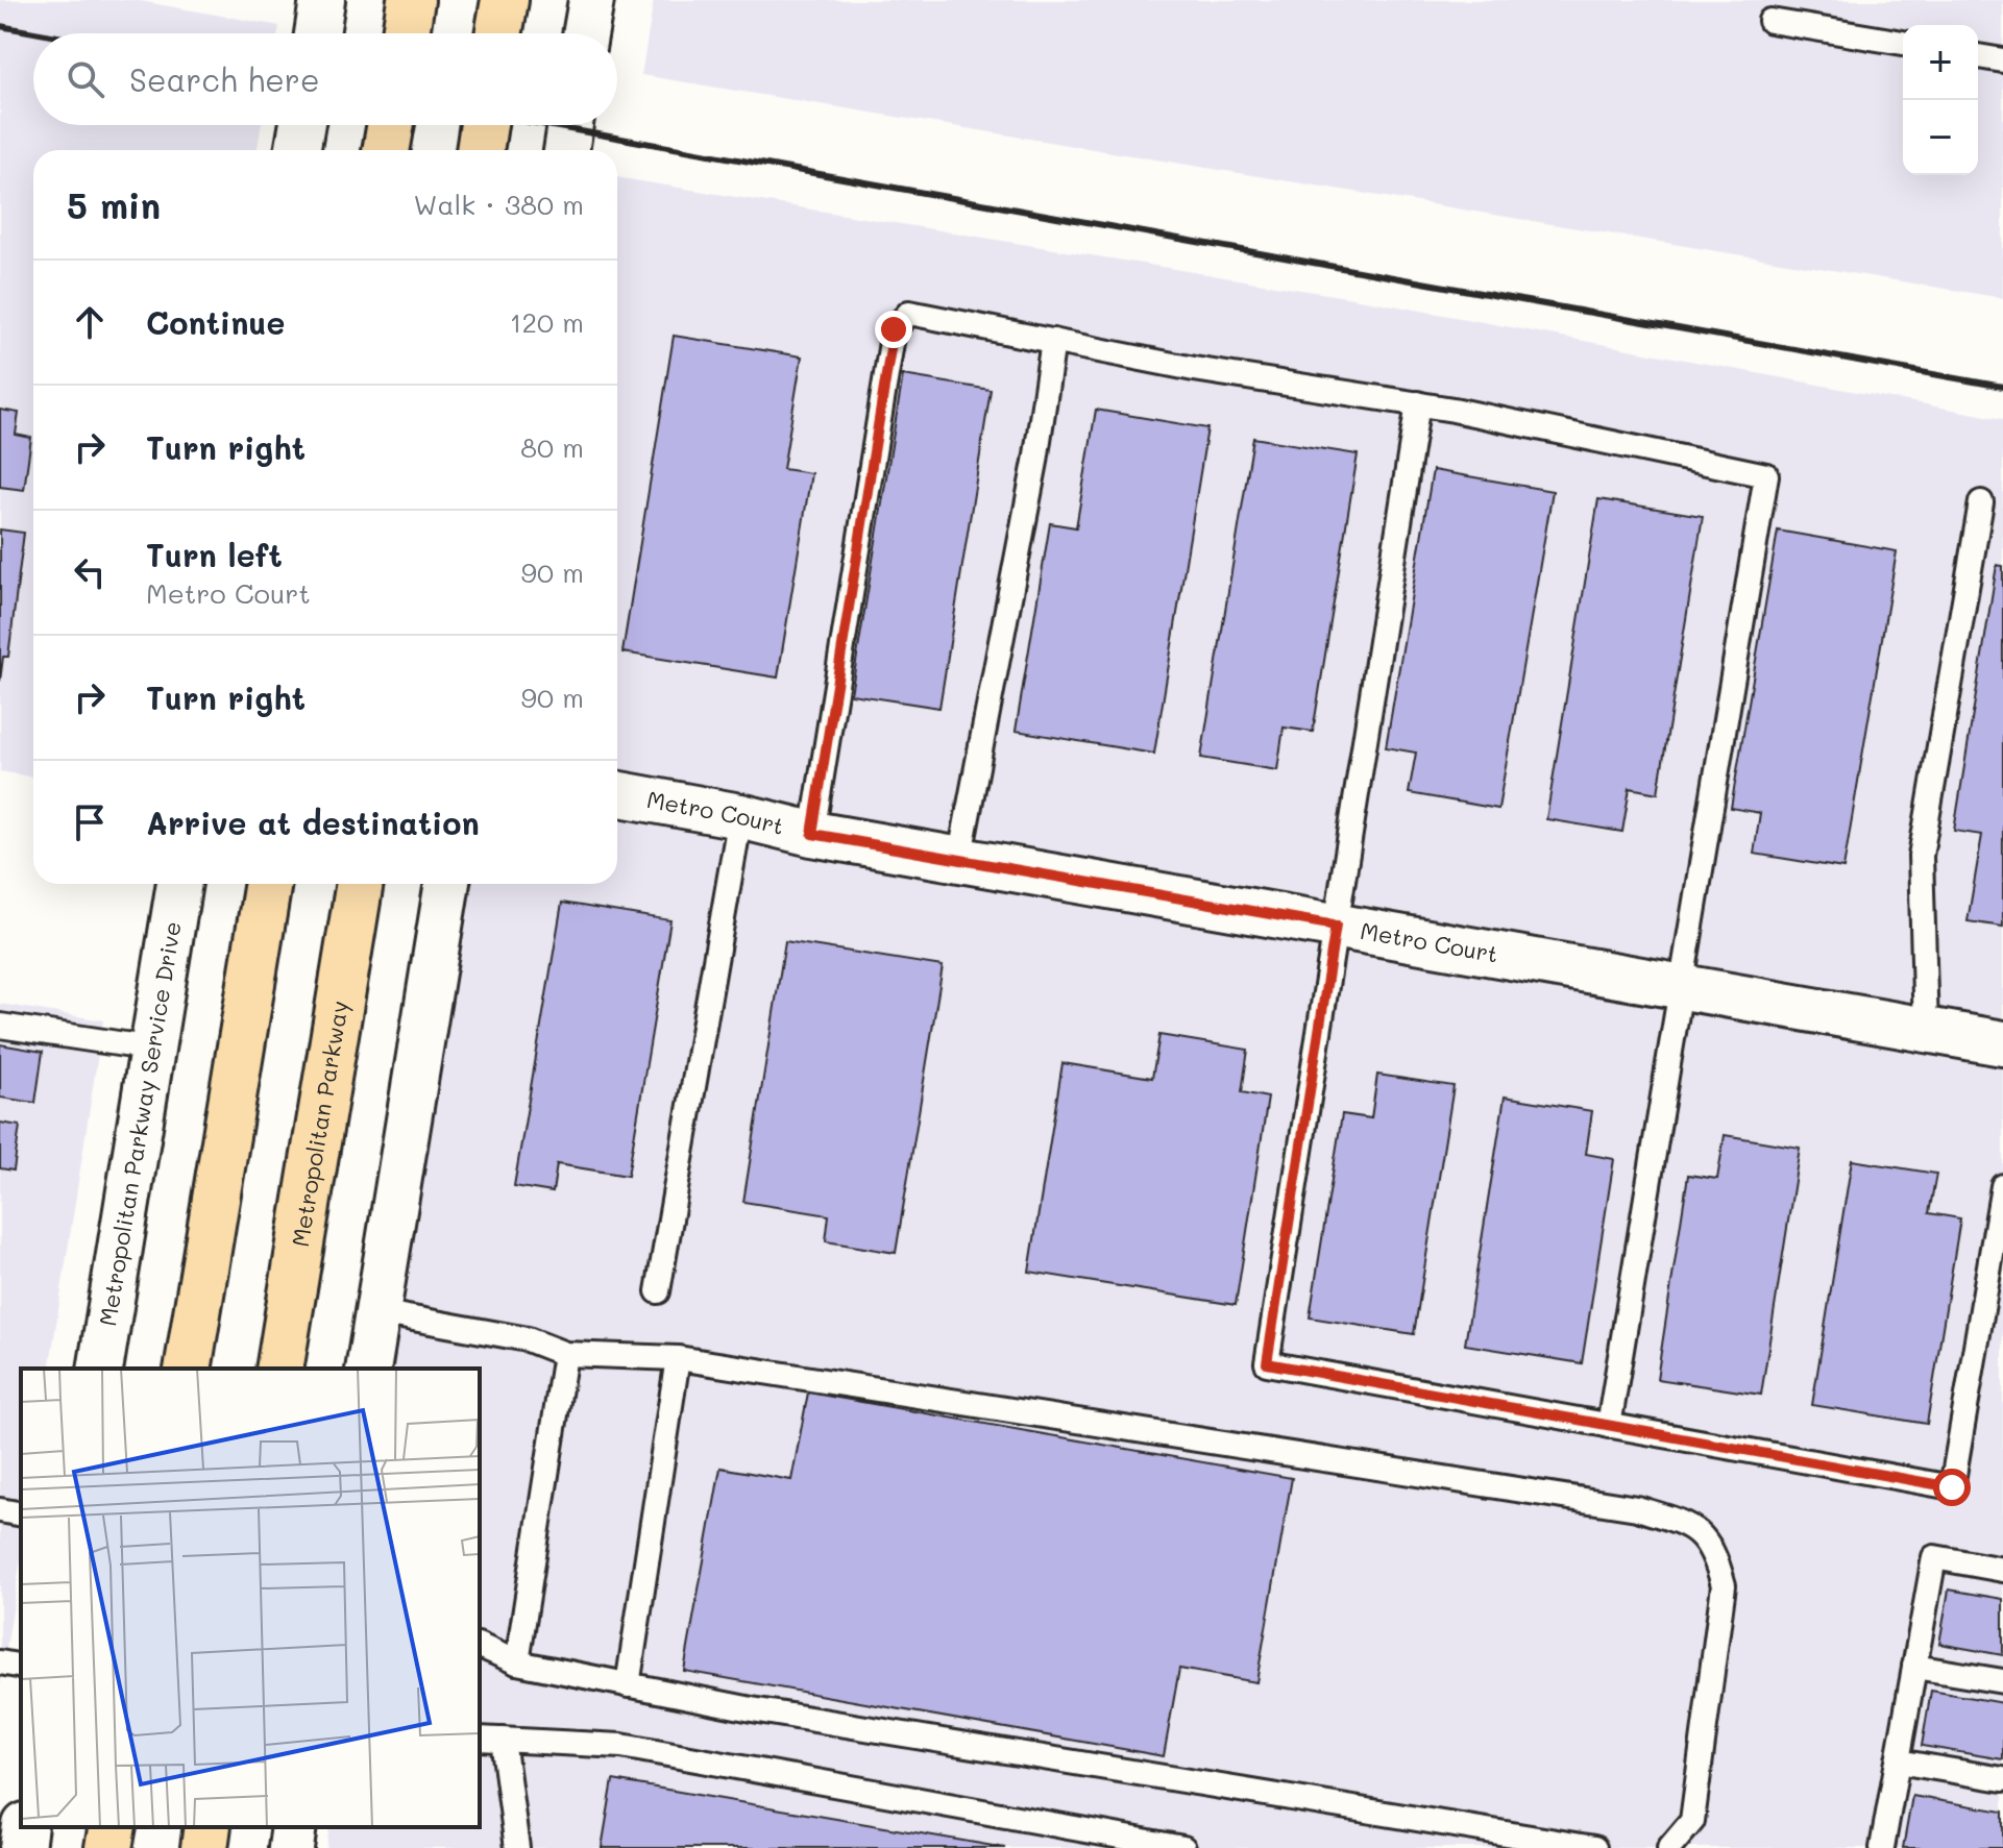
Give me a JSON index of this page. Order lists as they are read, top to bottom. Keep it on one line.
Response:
{"streets":{"main road":["Metropolitan Parkway"],"street":["Metro Court","Metropolitan Parkway Service Drive"]},"page":{"map_buttons":["+","−"],"search":"Search here","heading":["5 min","Walk · 380 m"],"list":[["Continue","120 m"],["Turn right","80 m"],["Turn left","Metro Court","90 m"],["Turn right","90 m"],"Arrive at destination"]}}
